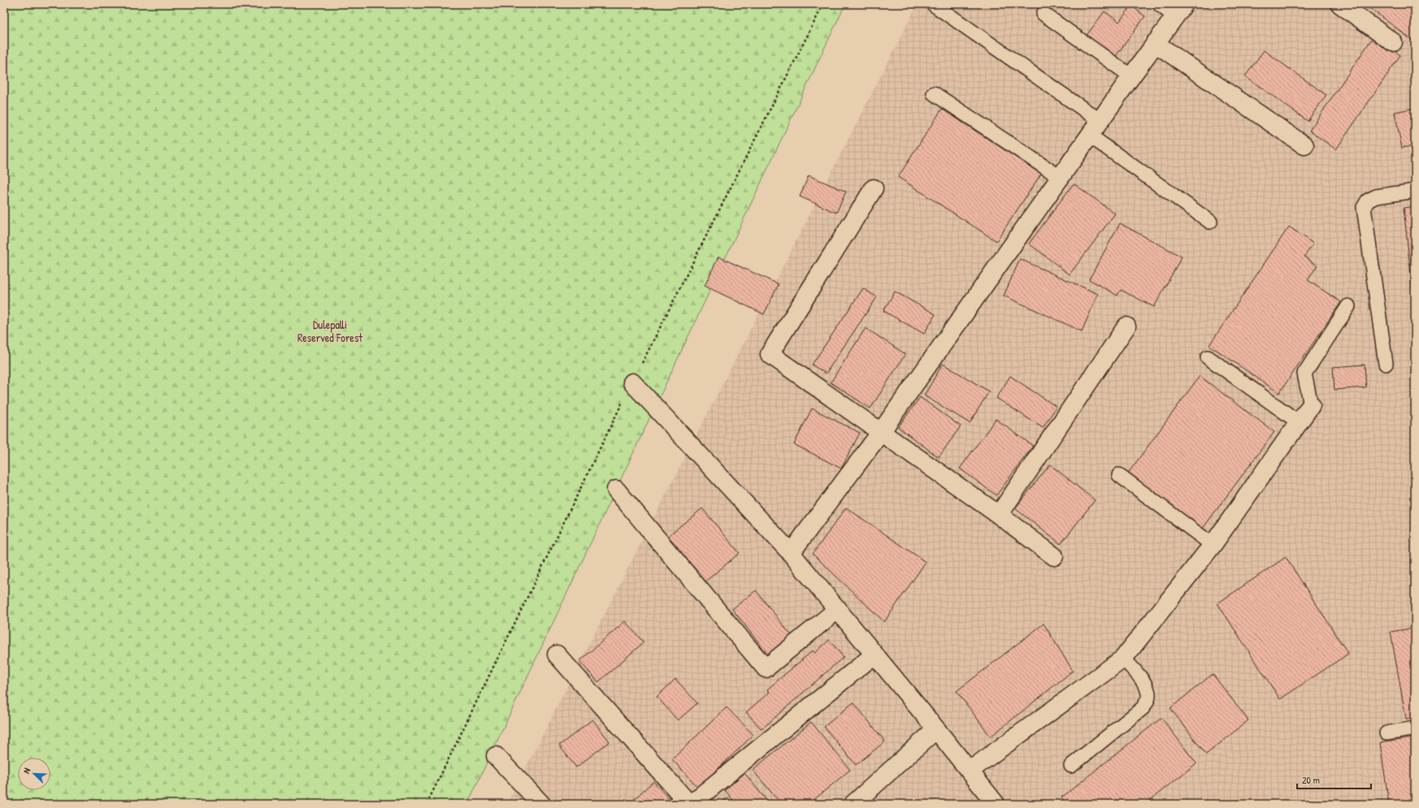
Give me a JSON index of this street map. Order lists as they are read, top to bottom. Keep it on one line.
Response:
{"parks":["Dulepalli Reserved Forest"],"scale_bar":"20 m","north":"top left"}
